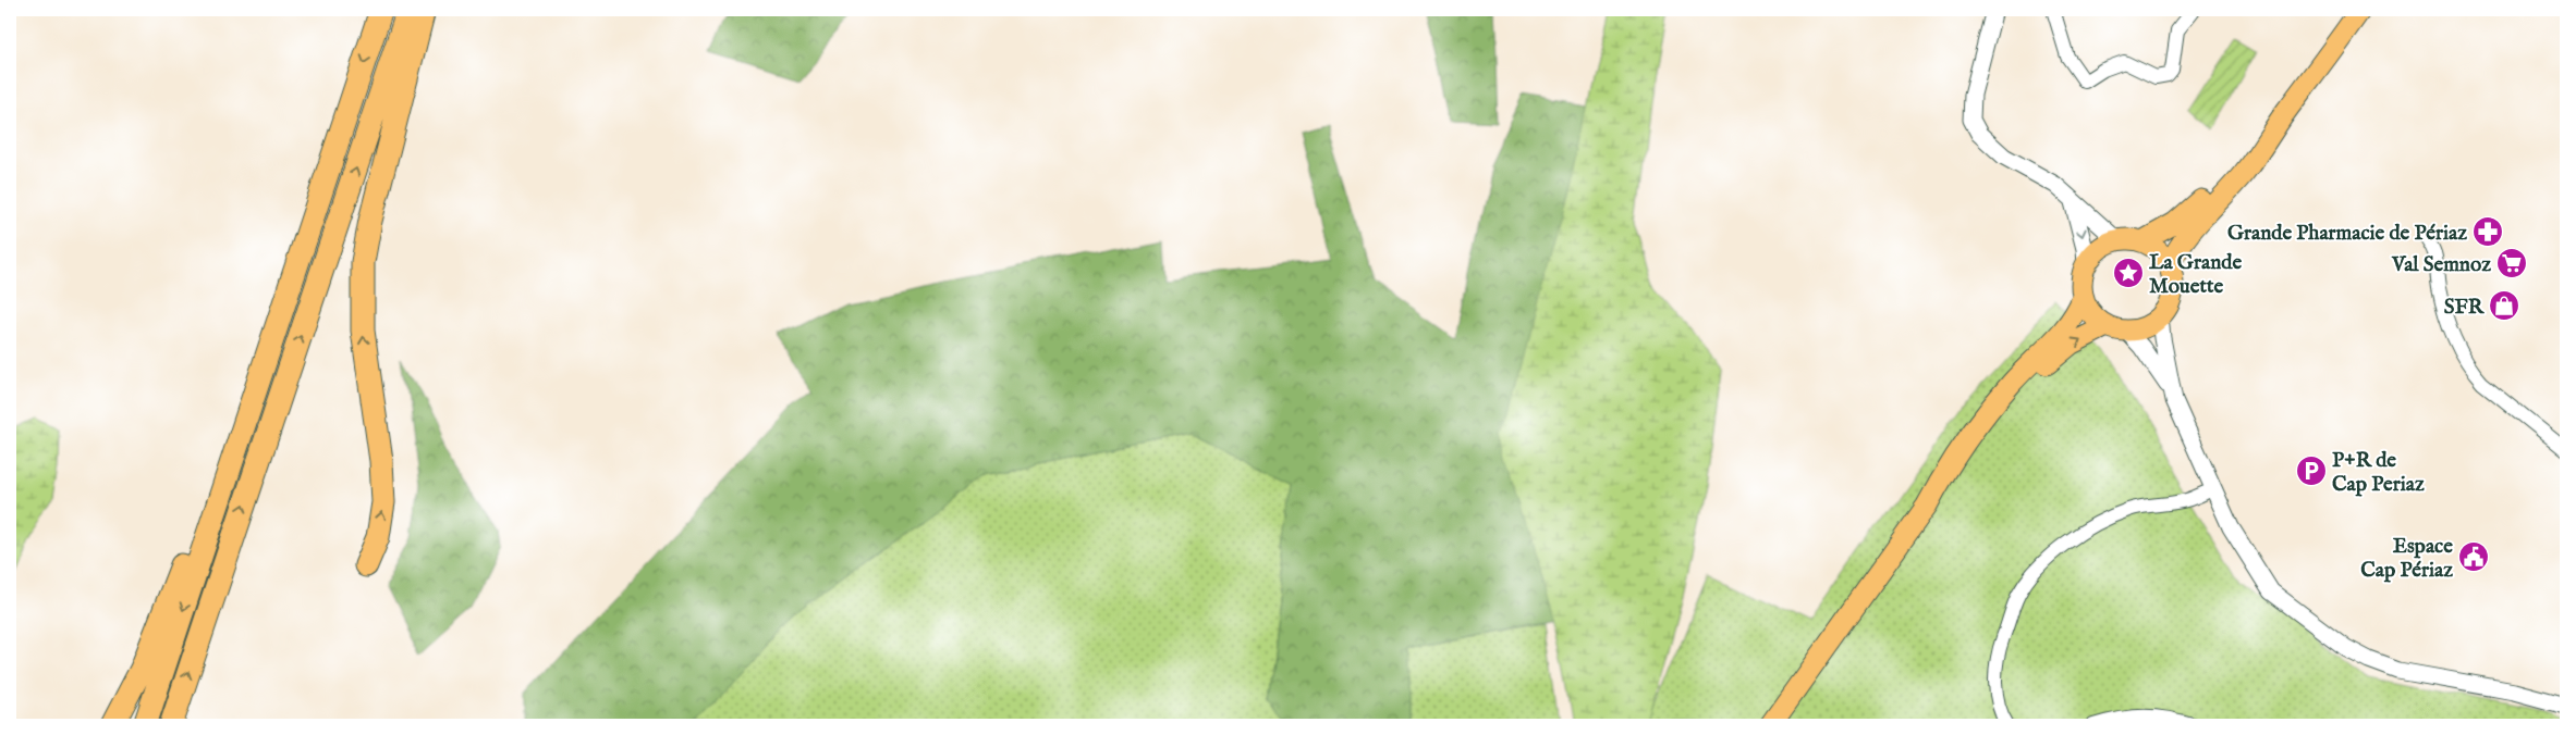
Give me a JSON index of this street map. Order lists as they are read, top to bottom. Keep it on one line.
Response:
{"places":{"pharmacy":["Grande Pharmacie de Périaz"],"supermarket":["Val Semnoz"],"place":["La Grande Mouette"],"shop":["SFR"],"parking":["P+R de Cap Periaz"],"public building":["Espace Cap Périaz"]}}
